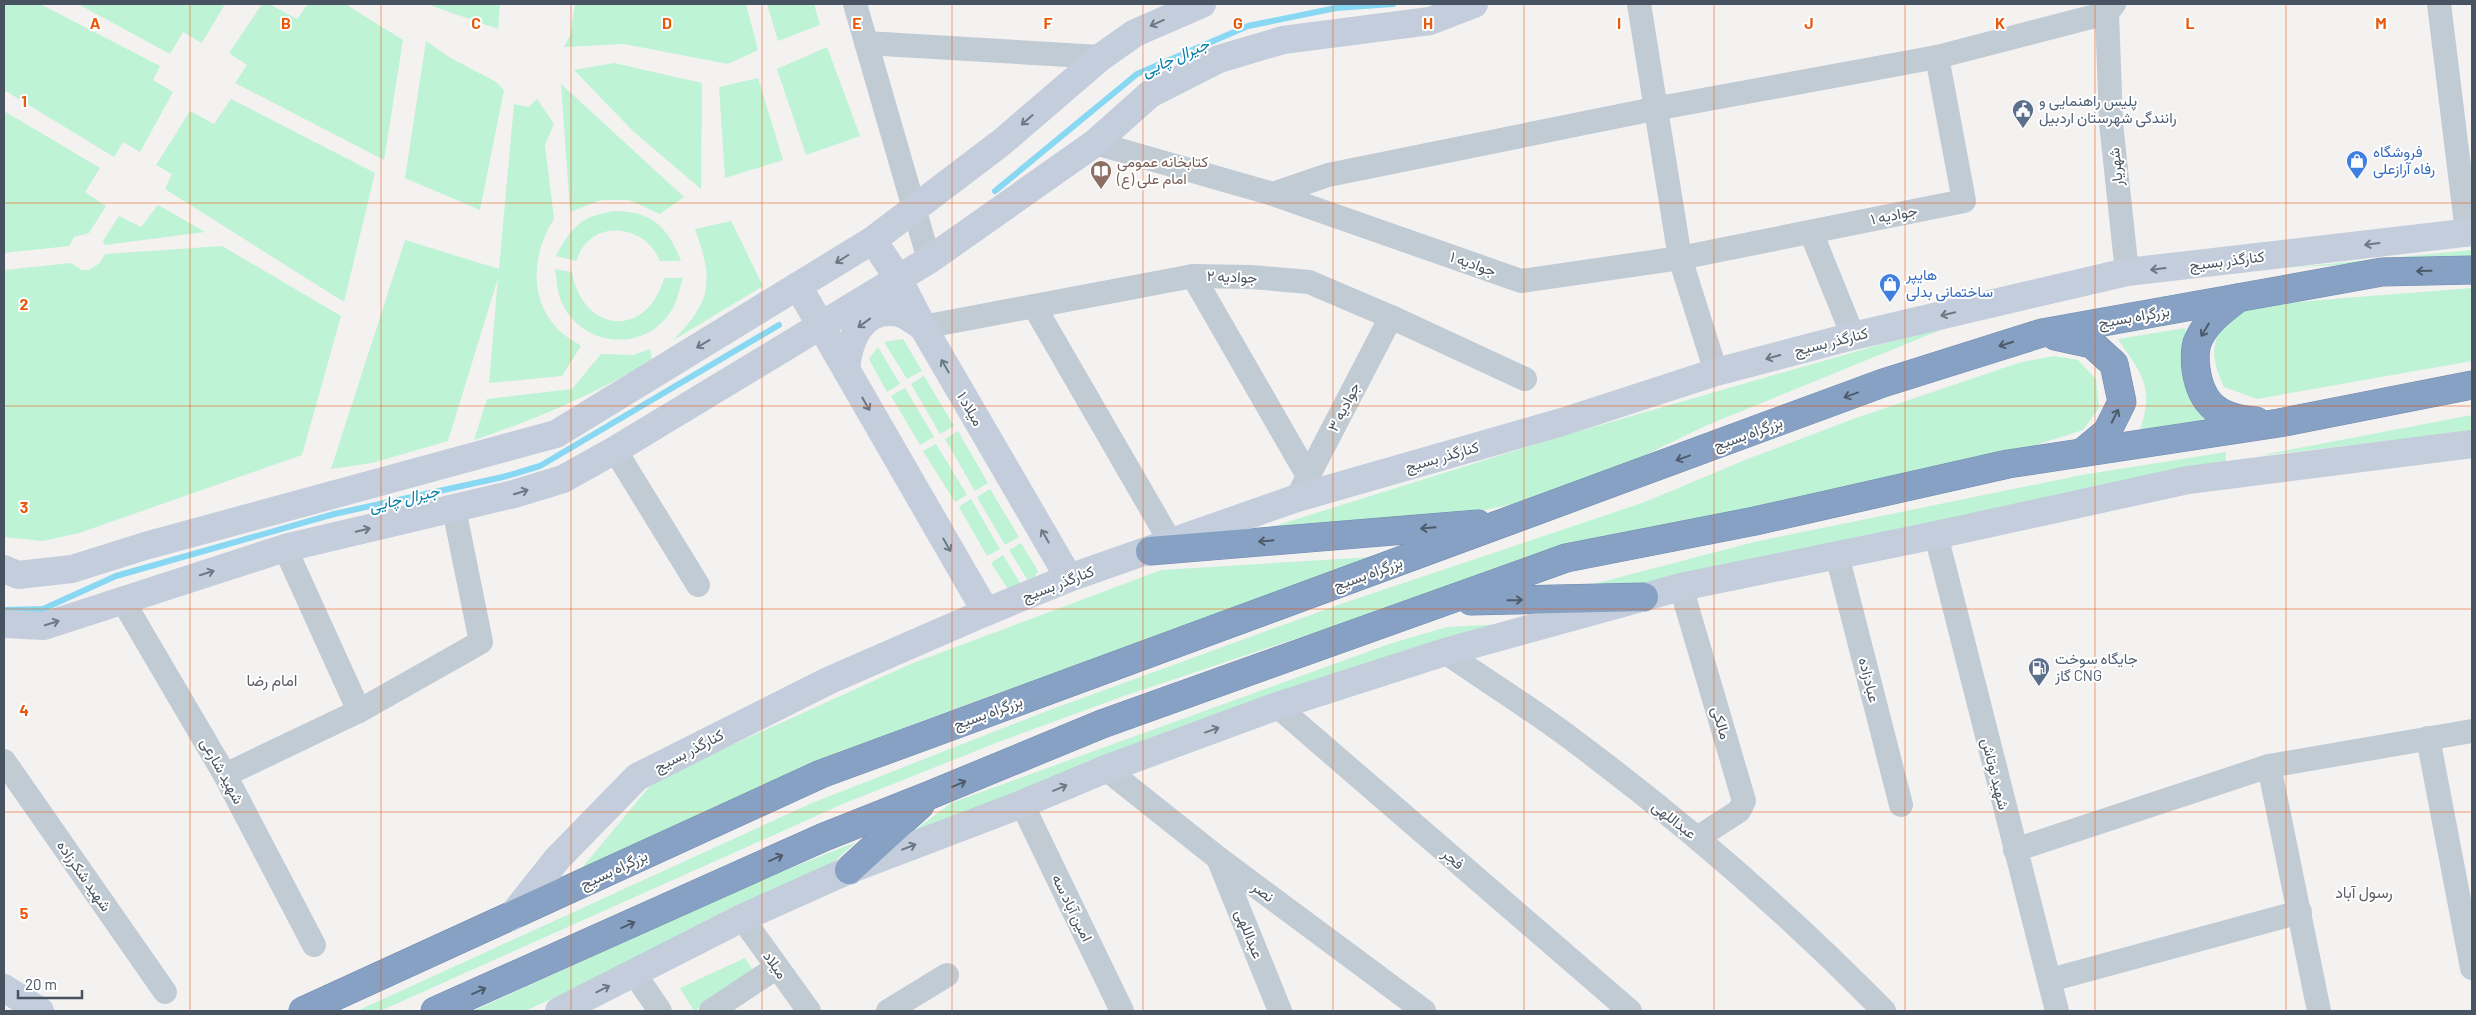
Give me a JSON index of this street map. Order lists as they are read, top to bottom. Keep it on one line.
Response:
{"streets":{"highway":["بزرگراه بسیج"],"main road":["کنارگذر بسیج","میلاد ۱"],"street":["شهریار","جوادیه ۱","جوادیه ۲","جوادیه ۳","عبادزاده","مالکی","شهید شارعی","شهید نوتاش","عبداللهی","فجر","شهید شکرزاده","نصر","امین آباد سه","میلاد"]},"crossings":[["شهریار","کنارگذر بسیج"],["کنارگذر بسیج","بزرگراه بسیج"],["کنارگذر بسیج","جوادیه ۳"],["کنارگذر بسیج","میلاد ۱"],["جوادیه ۲","جوادیه ۳"],["جوادیه ۲","میلاد ۱"],["مالکی","عبداللهی"],["عبداللهی","نصر"]],"districts":["امام رضا","رسول آباد"],"water":["جیرال چایی"],"places":{"public building":["پلیس راهنمایی و رانندگی شهرستان اردبیل"],"shop":["فروشگاه رفاه آرازعلی","هایپر ساختمانی بدلی"],"library":["کتابخانه عمومی امام علی (ع)"],"fuel station":["جایگاه سوخت گاز CNG"]},"scale_bar":"20 m","grid":{"columns":["A","B","C","D","E","F","G","H","I","J","K","L","M"],"rows":["1","2","3","4","5"]}}
